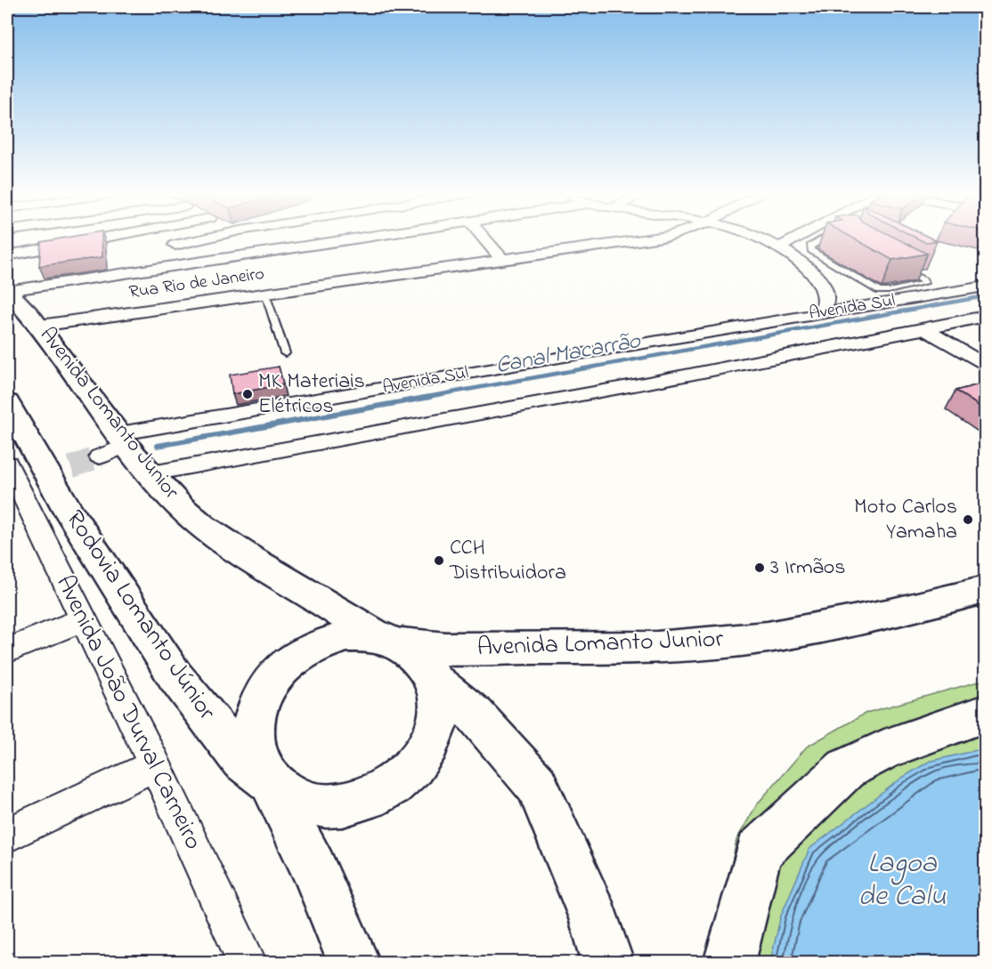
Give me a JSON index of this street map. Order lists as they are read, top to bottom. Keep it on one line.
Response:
{"streets":{"main road":["Avenida Lomanto Junior","Rodovia Lomanto Júnior"],"street":["Rua Rio de Janeiro","Avenida Sul","Avenida João Durval Carneiro"]},"crossings":[["Rua Rio de Janeiro","Avenida Lomanto Junior"],["Avenida Sul","Avenida Lomanto Junior"],["Avenida Lomanto Junior","Rodovia Lomanto Júnior"]],"water":["Canal Macarrão","Lagoa de Calu"],"places":["MK Materiais Elétricos","Moto Carlos Yamaha","CCH Distribuidora","3 Irmãos"]}
